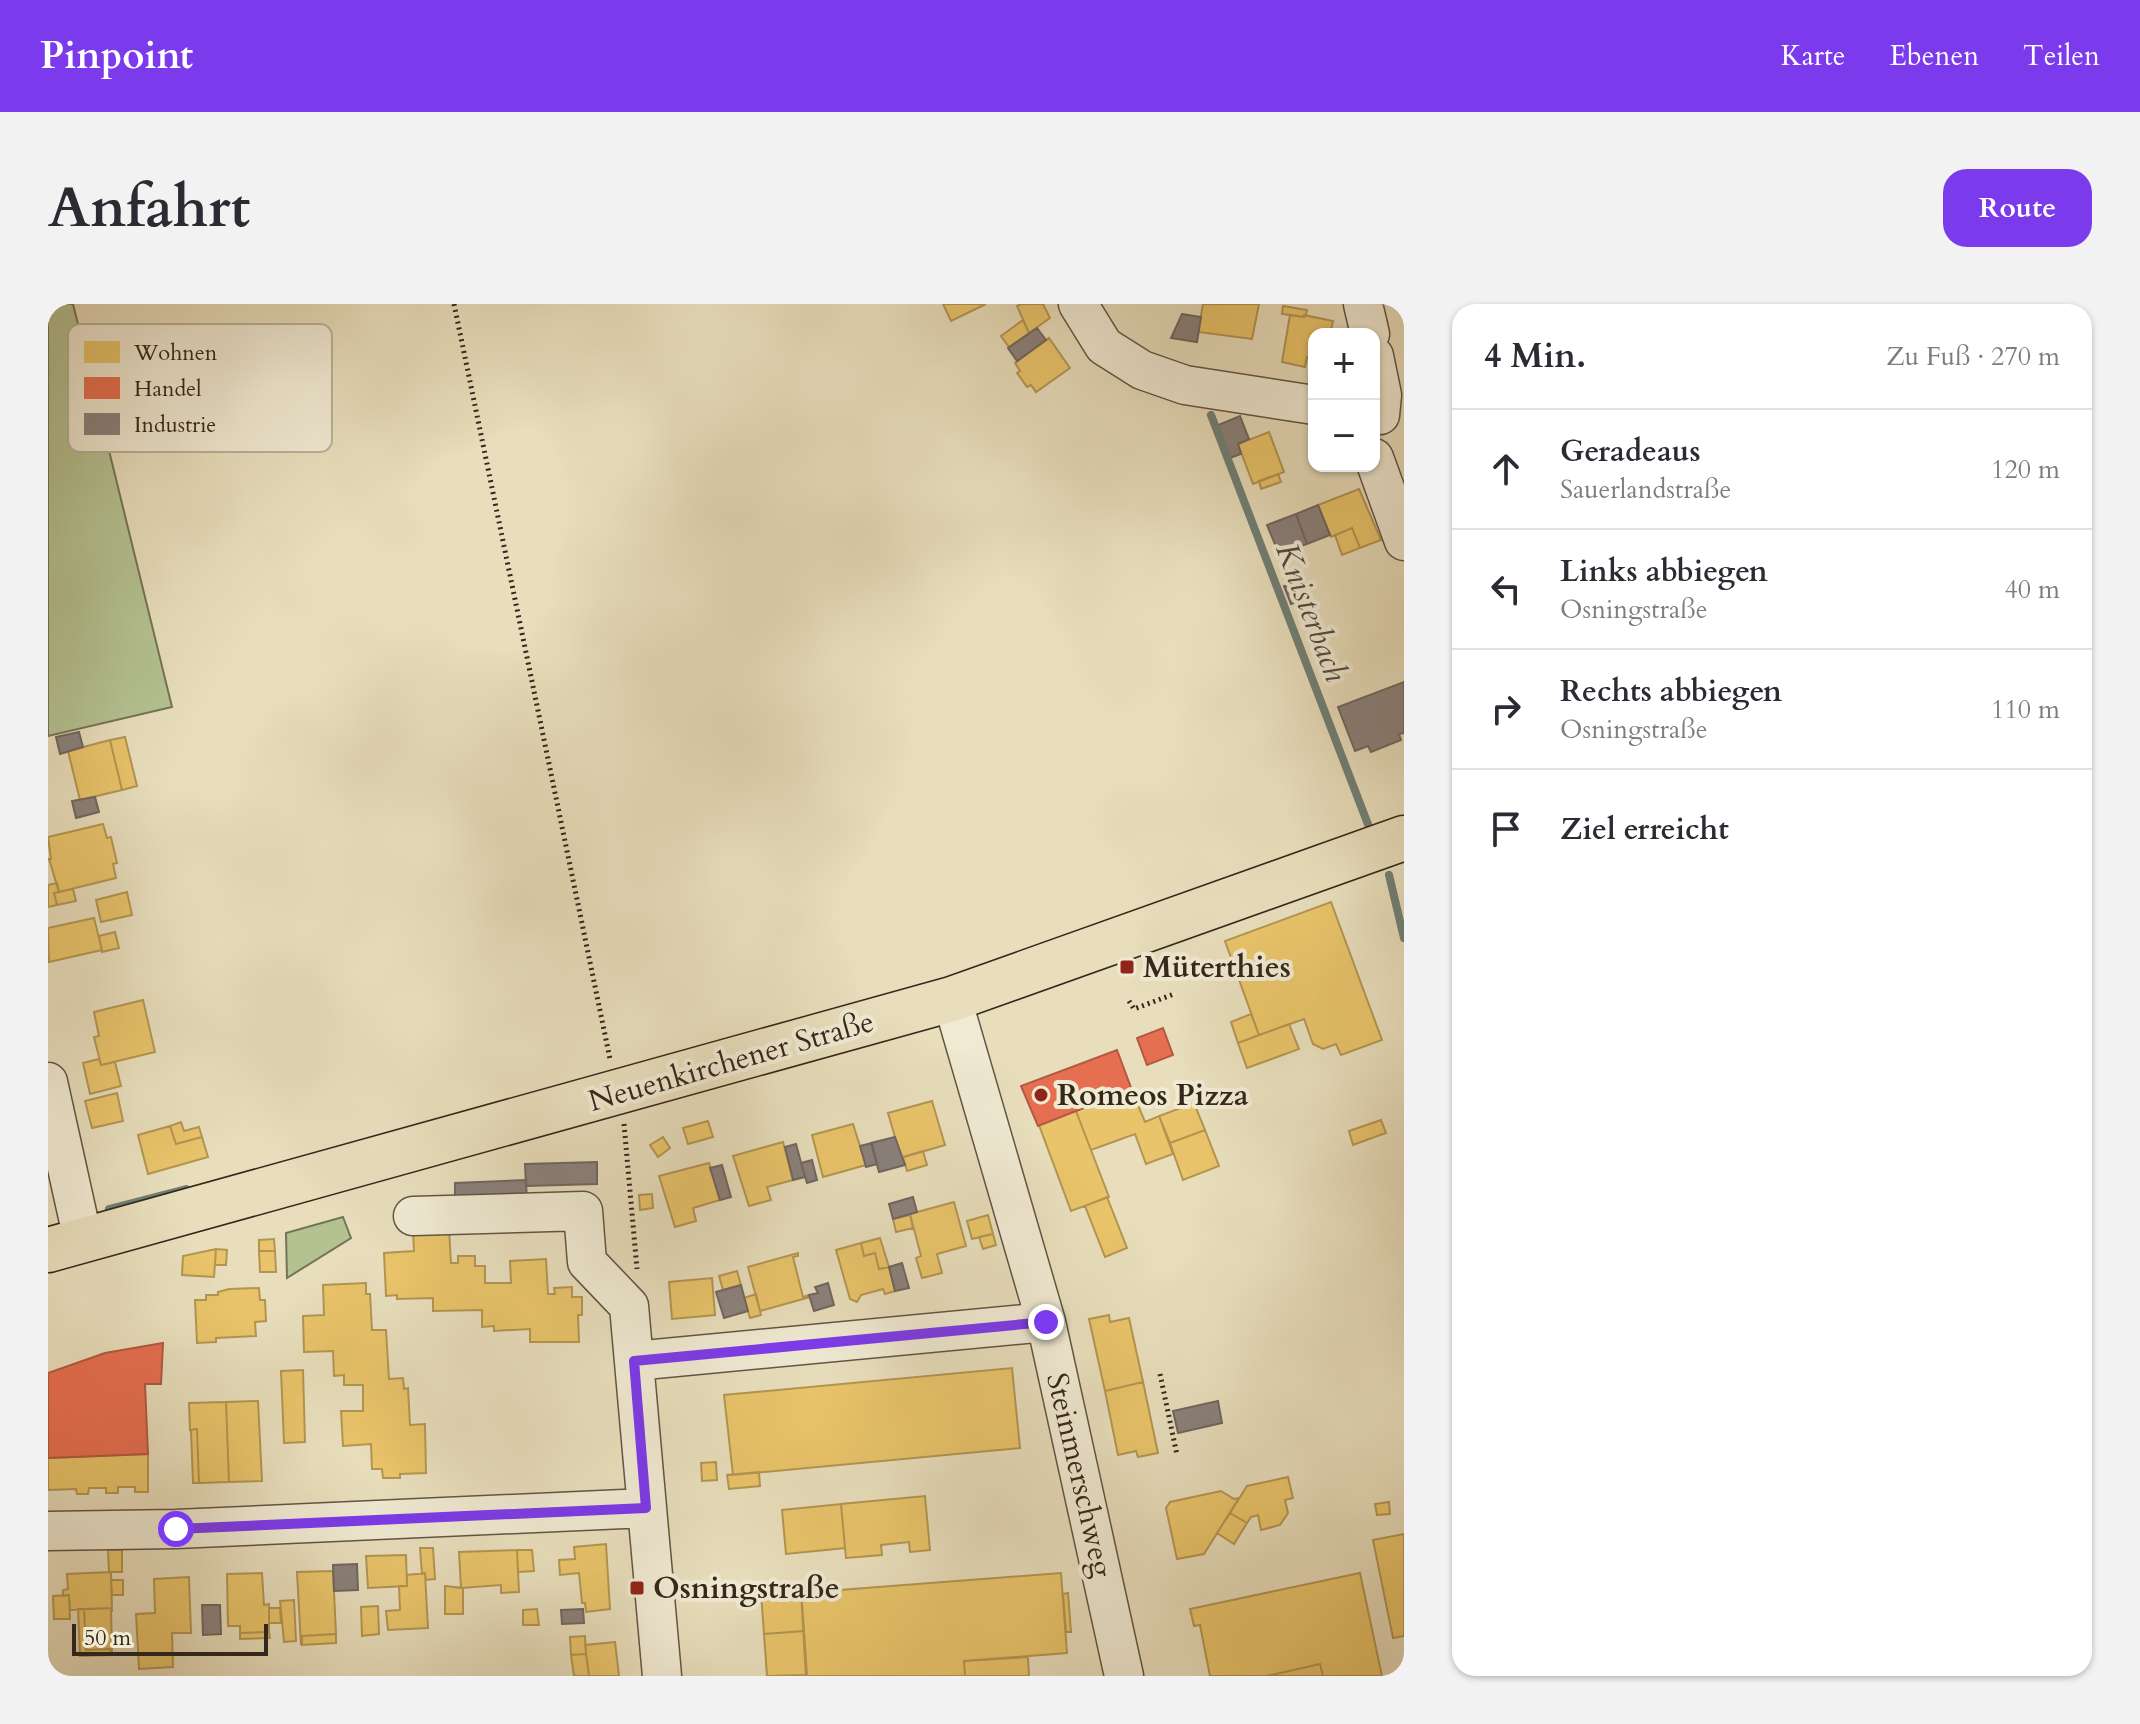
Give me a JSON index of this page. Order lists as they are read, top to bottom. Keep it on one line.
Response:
{"streets":{"main road":["Neuenkirchener Straße"],"street":["Steinmerschweg"]},"crossings":[["Neuenkirchener Straße","Steinmerschweg"]],"water":["Knisterbach"],"places":{"transit":["Müterthies","Osningstraße"],"other":["Romeos Pizza"]},"legend":["Wohnen","Handel","Industrie"],"scale_bar":"50 m","page":{"header":"Pinpoint","nav":["Karte","Ebenen","Teilen"],"buttons":"Route","title":"Anfahrt","heading":["4 Min.","Zu Fuß · 270 m"],"map_buttons":["+","−"],"list":[["Geradeaus","Sauerlandstraße","120 m"],["Links abbiegen","Osningstraße","40 m"],["Rechts abbiegen","Osningstraße","110 m"],"Ziel erreicht"],"scale":"50 m"}}
